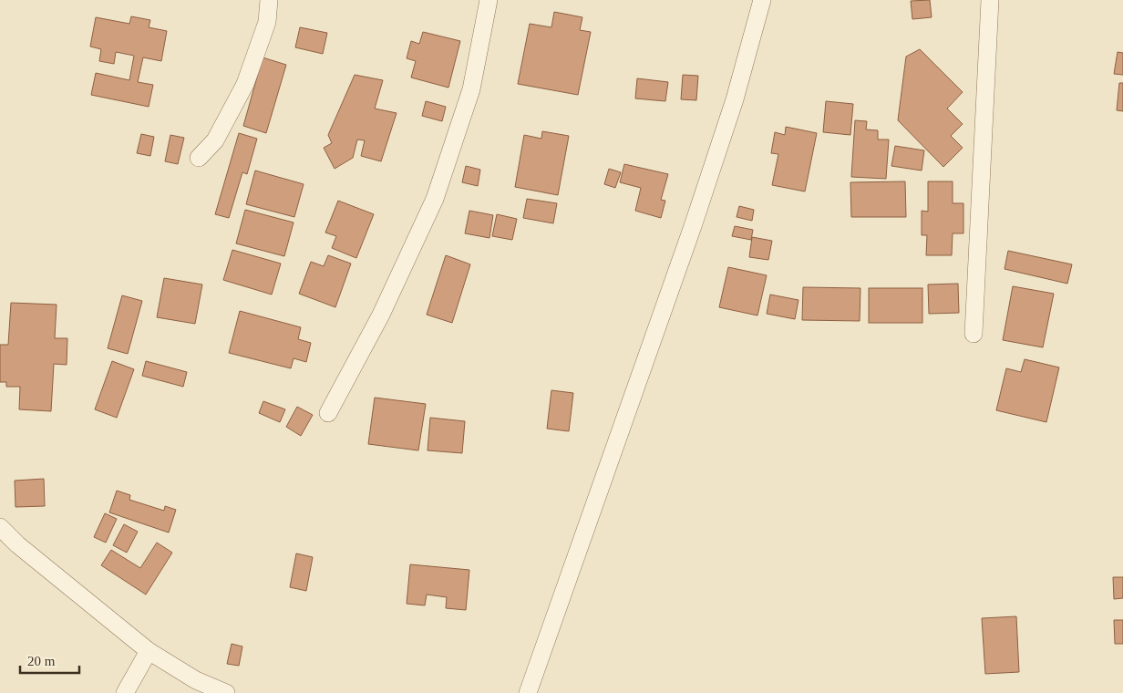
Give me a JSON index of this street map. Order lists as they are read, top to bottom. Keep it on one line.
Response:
{"scale_bar":"20 m"}
